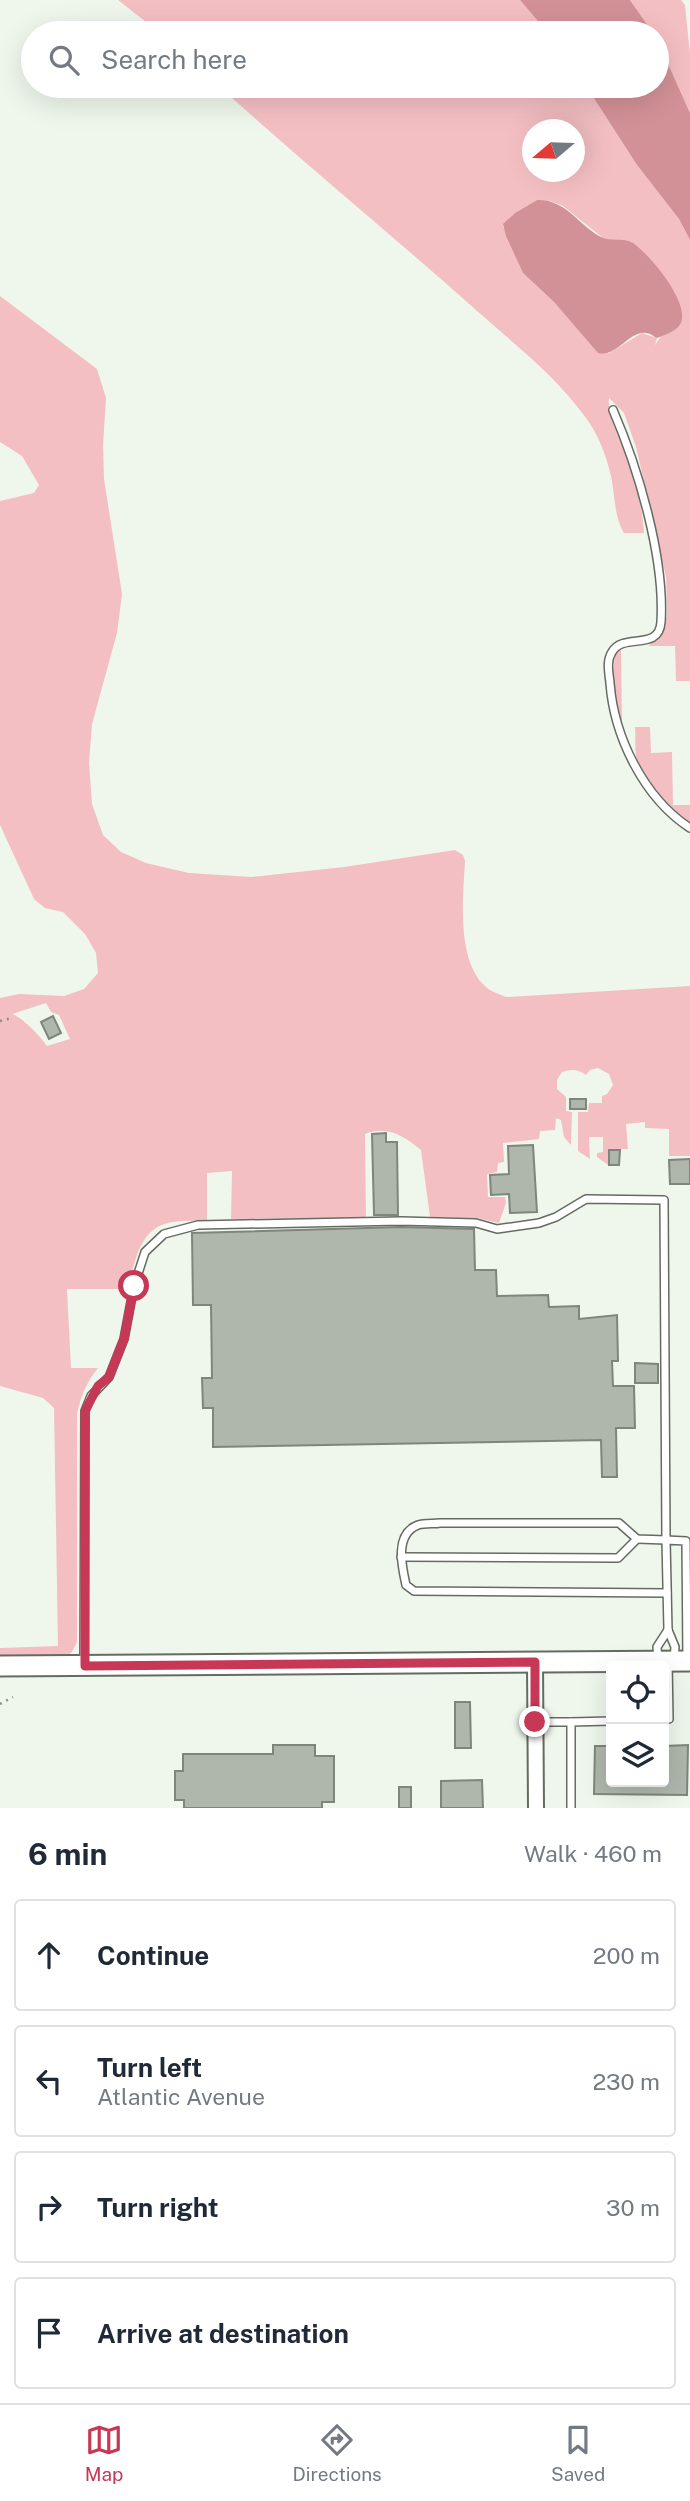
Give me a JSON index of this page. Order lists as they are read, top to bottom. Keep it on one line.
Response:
{"north":"left","page":{"search":"Search here","heading":["6 min","Walk · 460 m"],"list":[["Continue","200 m"],["Turn left","Atlantic Avenue","230 m"],["Turn right","30 m"],"Arrive at destination"],"nav":["Map","Directions","Saved"]}}
